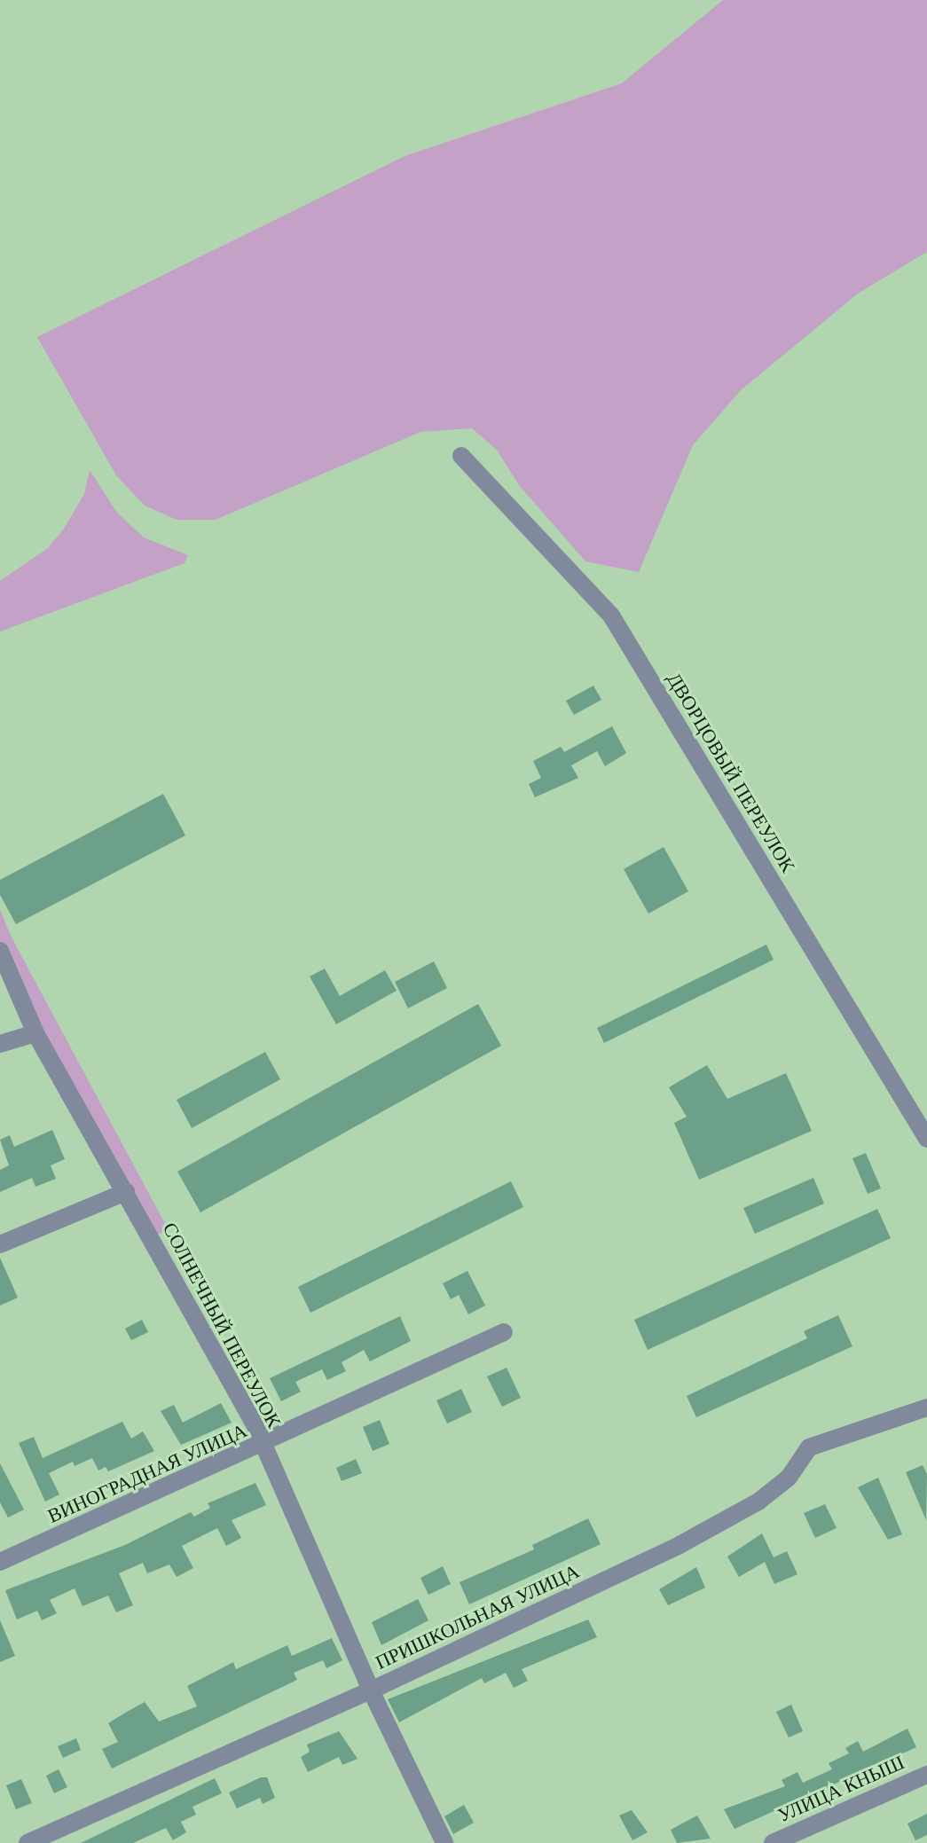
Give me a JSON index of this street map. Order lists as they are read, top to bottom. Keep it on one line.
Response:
{"streets":{"street":["ДВОРЦОВЫЙ ПЕРЕУЛОК","СОЛНЕЧНЫЙ ПЕРЕУЛОК","ВИНОГРАДНАЯ УЛИЦА","ПРИШКОЛЬНАЯ УЛИЦА","УЛИЦА КНЫШ"]},"crossings":[["СОЛНЕЧНЫЙ ПЕРЕУЛОК","ВИНОГРАДНАЯ УЛИЦА"],["СОЛНЕЧНЫЙ ПЕРЕУЛОК","ПРИШКОЛЬНАЯ УЛИЦА"]]}
